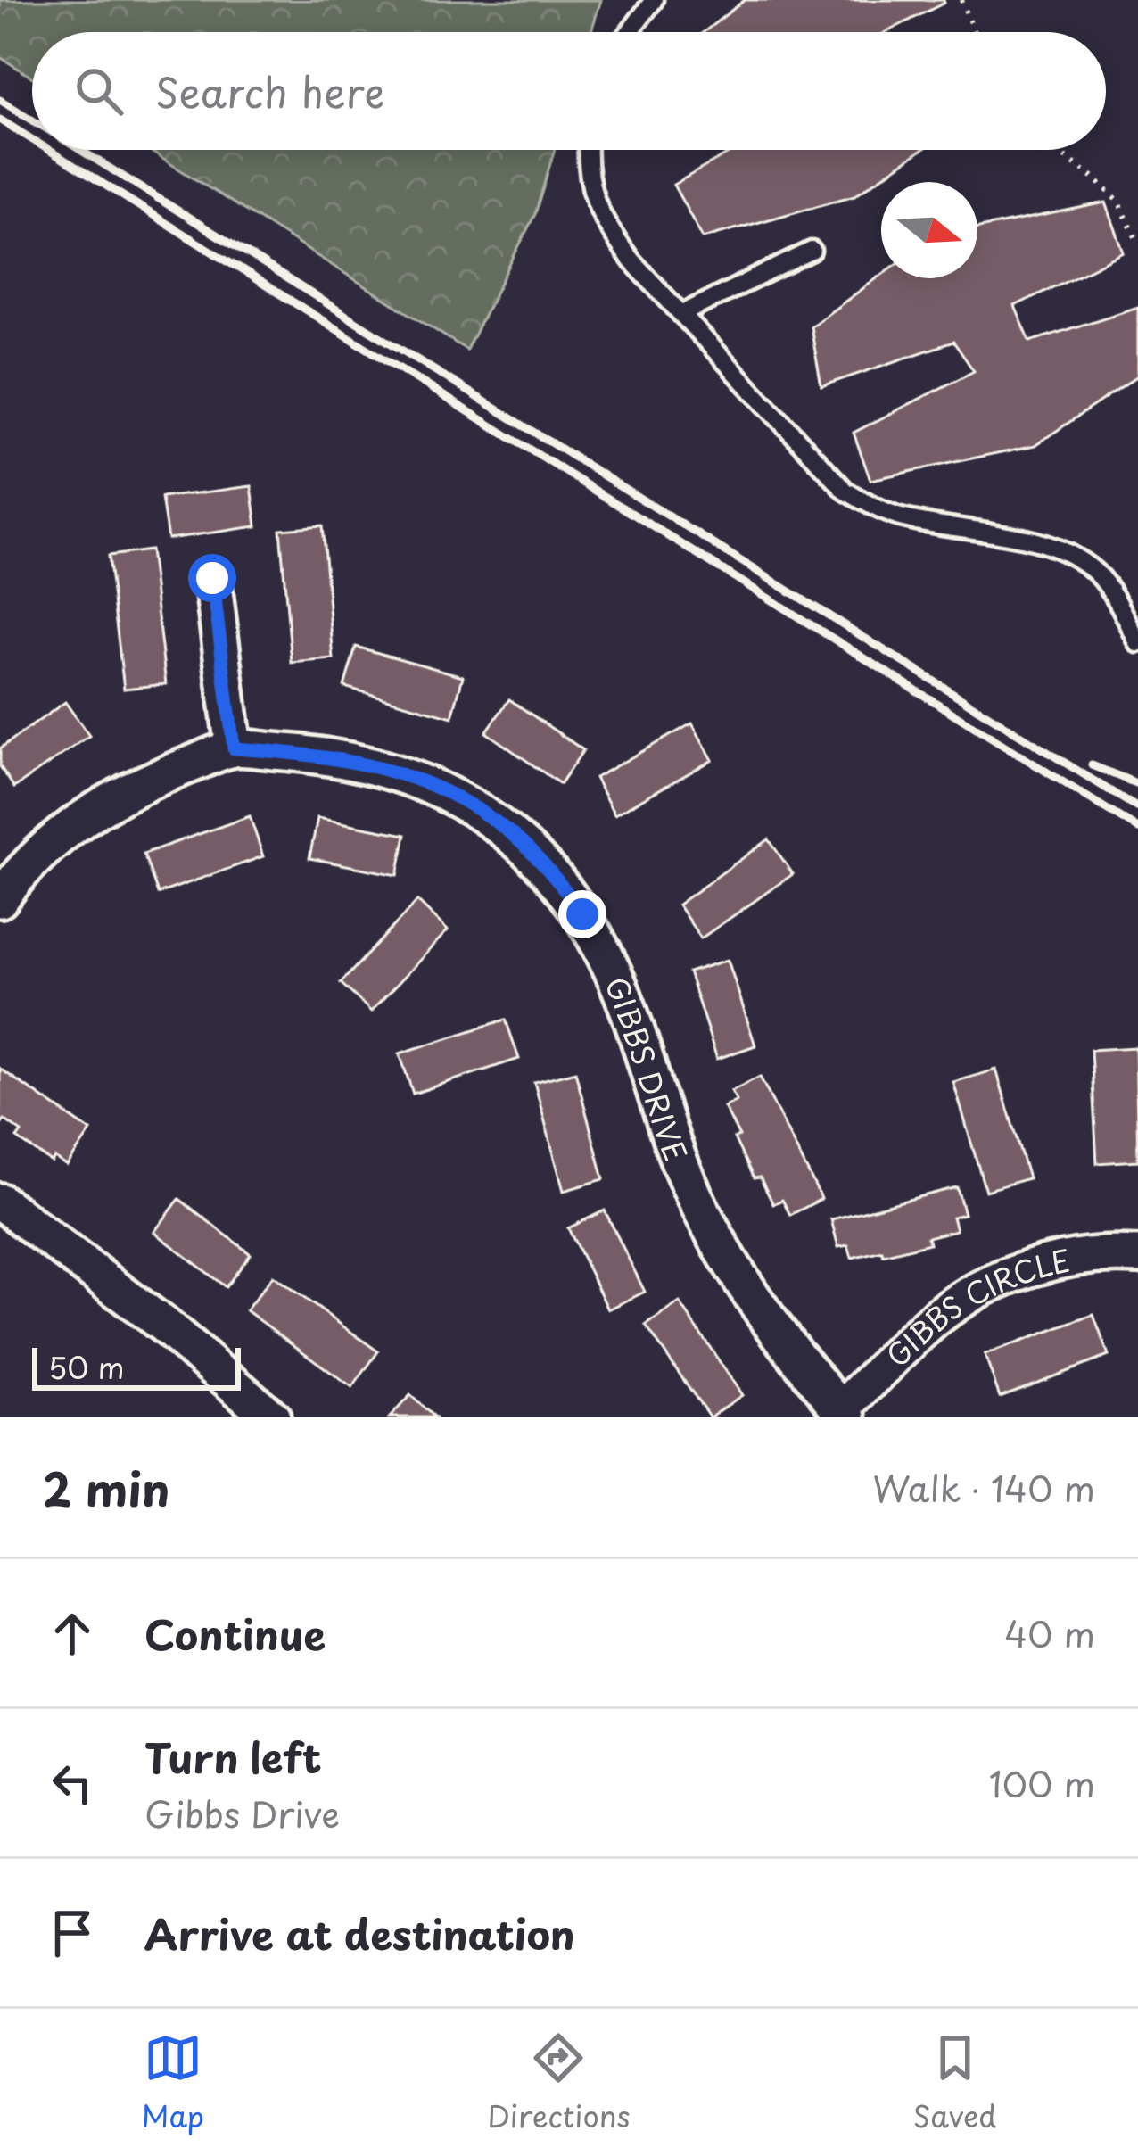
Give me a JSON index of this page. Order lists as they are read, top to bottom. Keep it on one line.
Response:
{"streets":{"street":["GIBBS DRIVE","GIBBS CIRCLE"]},"crossings":[["GIBBS DRIVE","GIBBS CIRCLE"]],"scale_bar":"50 m","north":"right","page":{"search":"Search here","scale":"50 m","heading":["2 min","Walk · 140 m"],"list":[["Continue","40 m"],["Turn left","Gibbs Drive","100 m"],"Arrive at destination"],"nav":["Map","Directions","Saved"]}}
